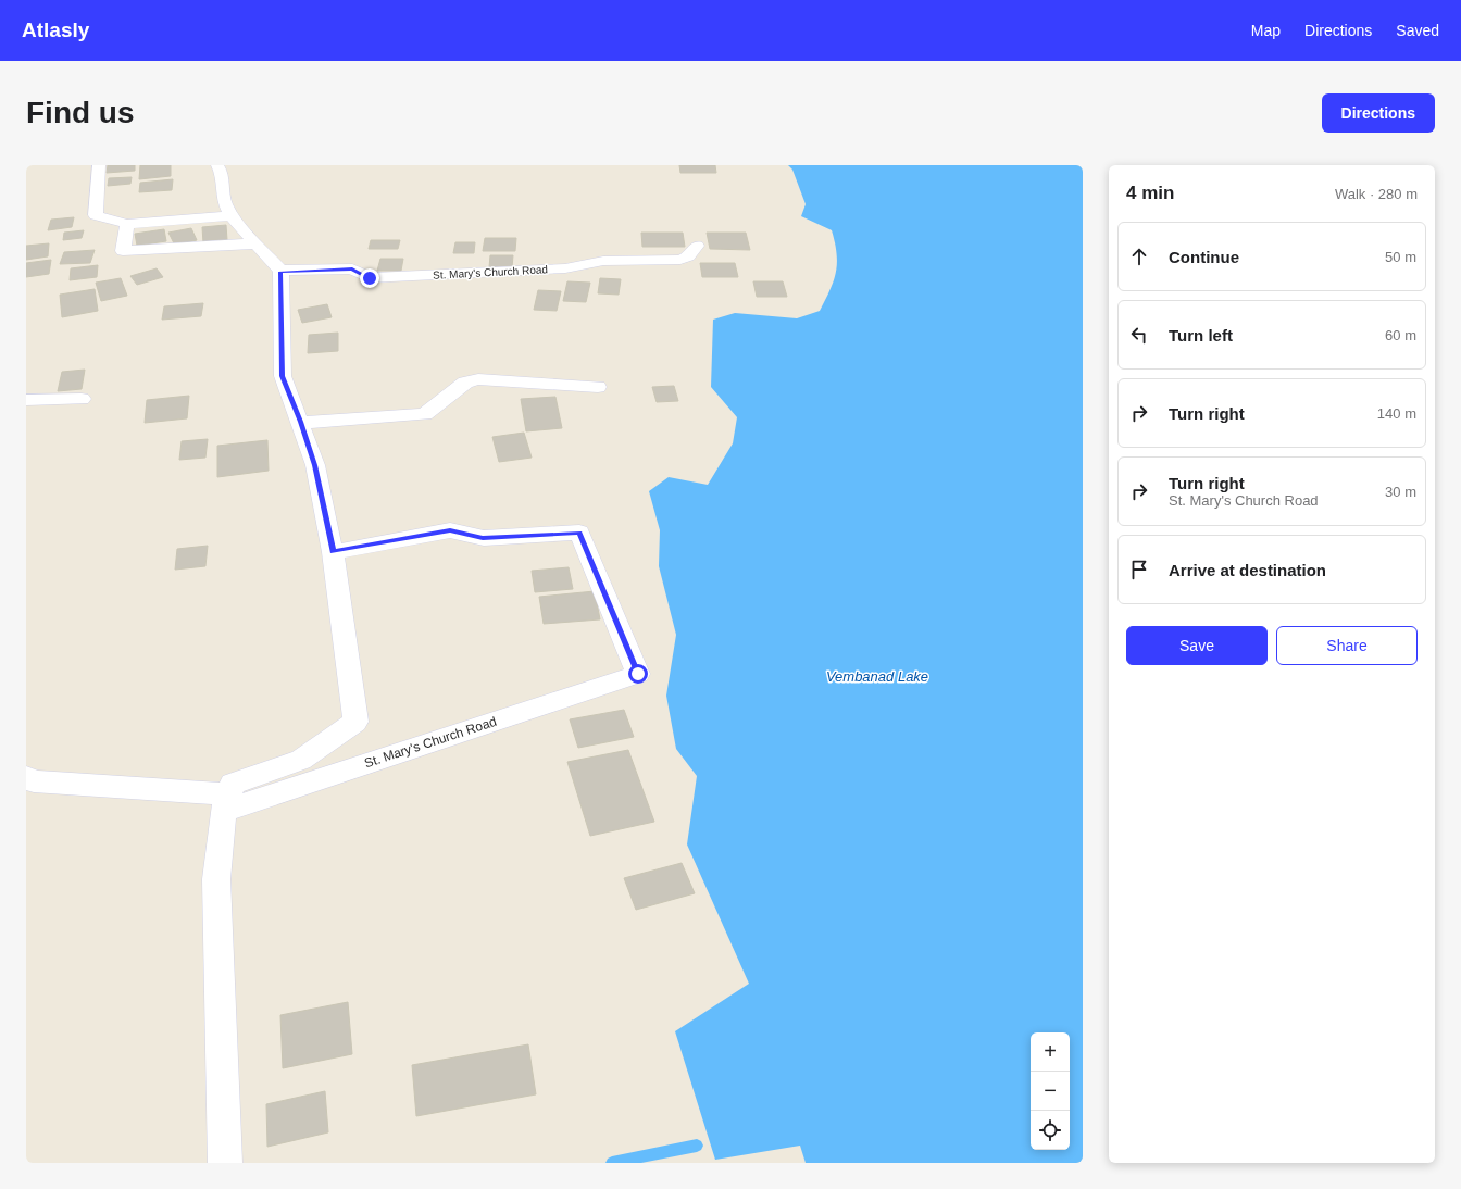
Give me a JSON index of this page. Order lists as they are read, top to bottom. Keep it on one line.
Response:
{"streets":{"street":["St. Mary's Church Road"]},"water":["Vembanad Lake"],"page":{"header":"Atlasly","nav":["Map","Directions","Saved"],"buttons":["Directions",["Save","Share"]],"title":"Find us","heading":["4 min","Walk · 280 m"],"list":[["Continue","50 m"],["Turn left","60 m"],["Turn right","140 m"],["Turn right","St. Mary's Church Road","30 m"],"Arrive at destination"],"map_buttons":["+","−"]}}
